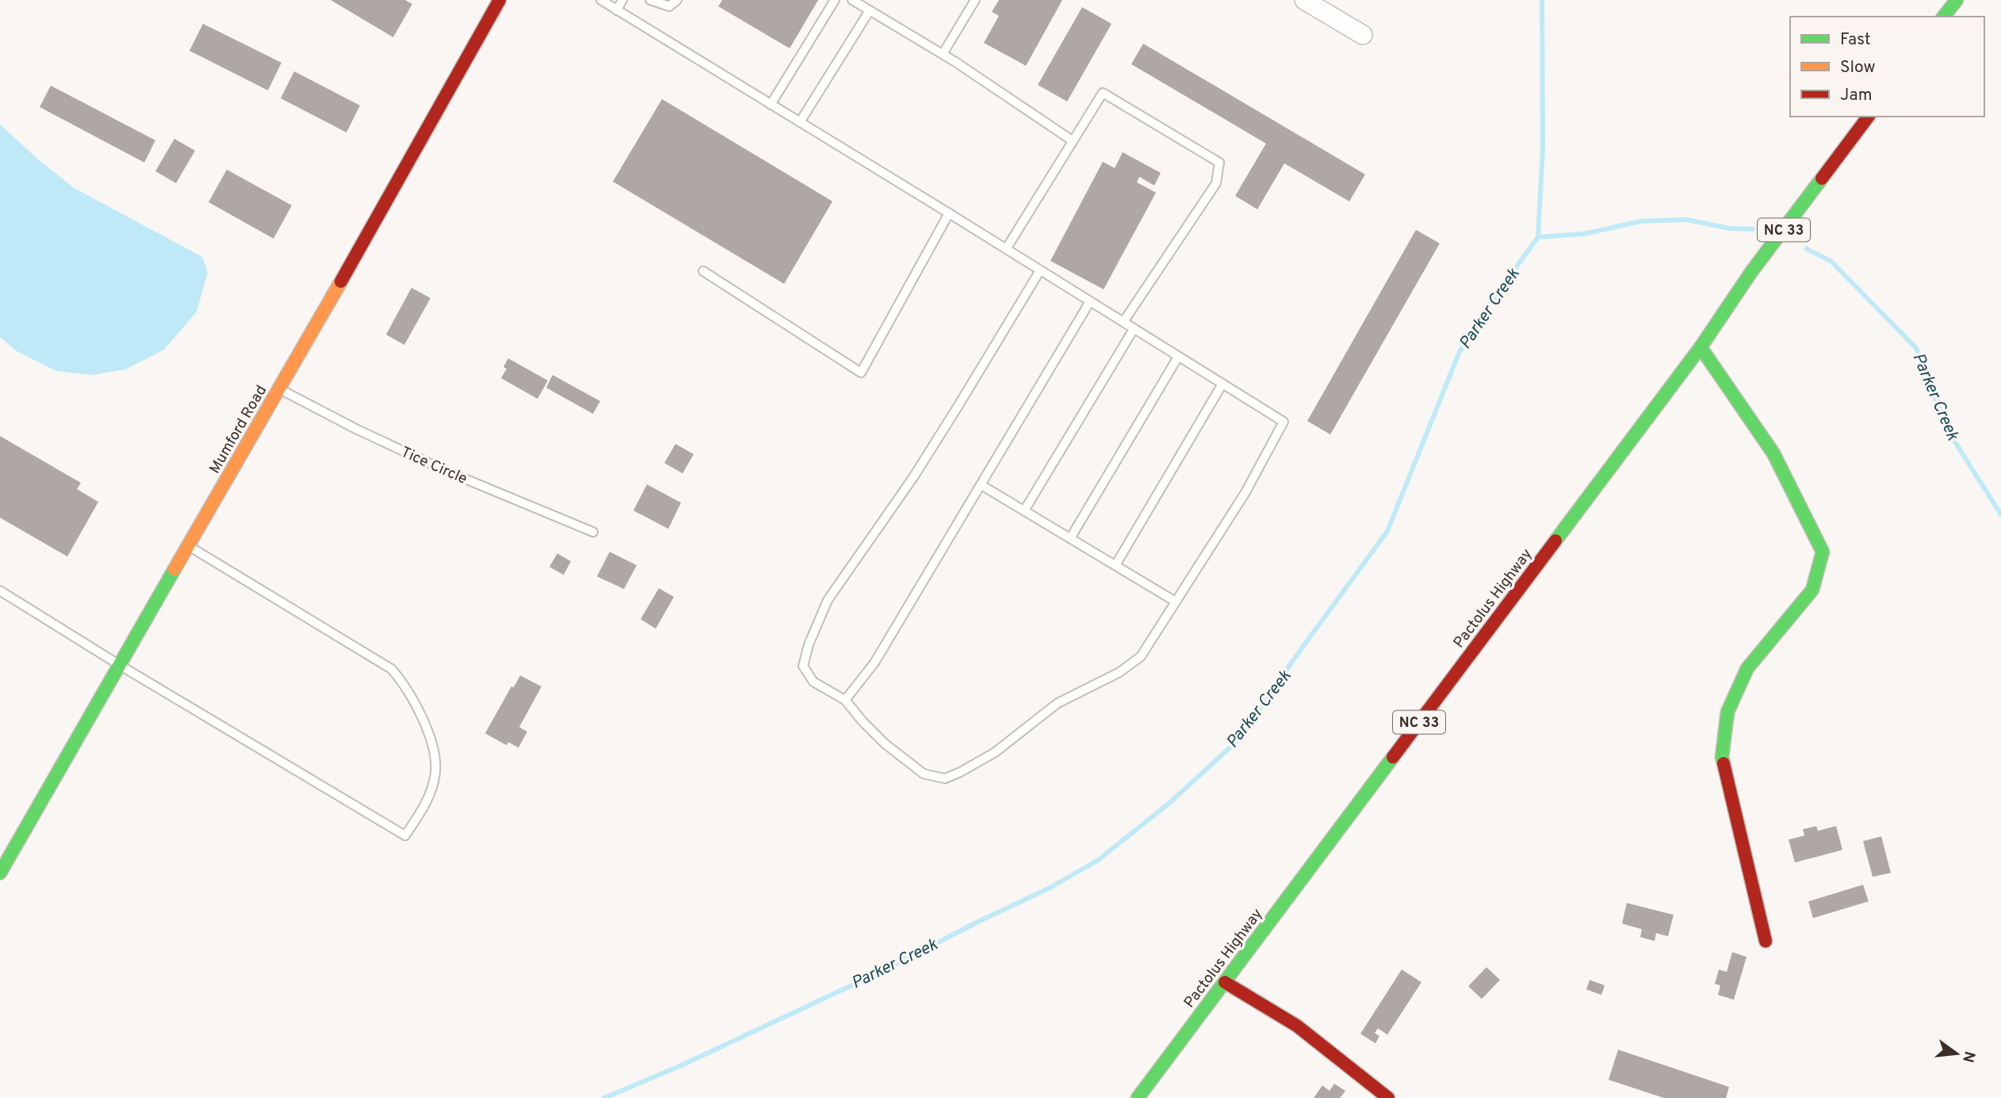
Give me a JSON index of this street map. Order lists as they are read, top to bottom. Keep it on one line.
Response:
{"streets":{"street":["NC 33","Mumford Road","Pactolus Highway"],"lane":["Tice Circle"]},"crossings":[["Mumford Road","Tice Circle"]],"water":["Parker Creek"],"legend":["Fast","Slow","Jam"],"north":"right"}
